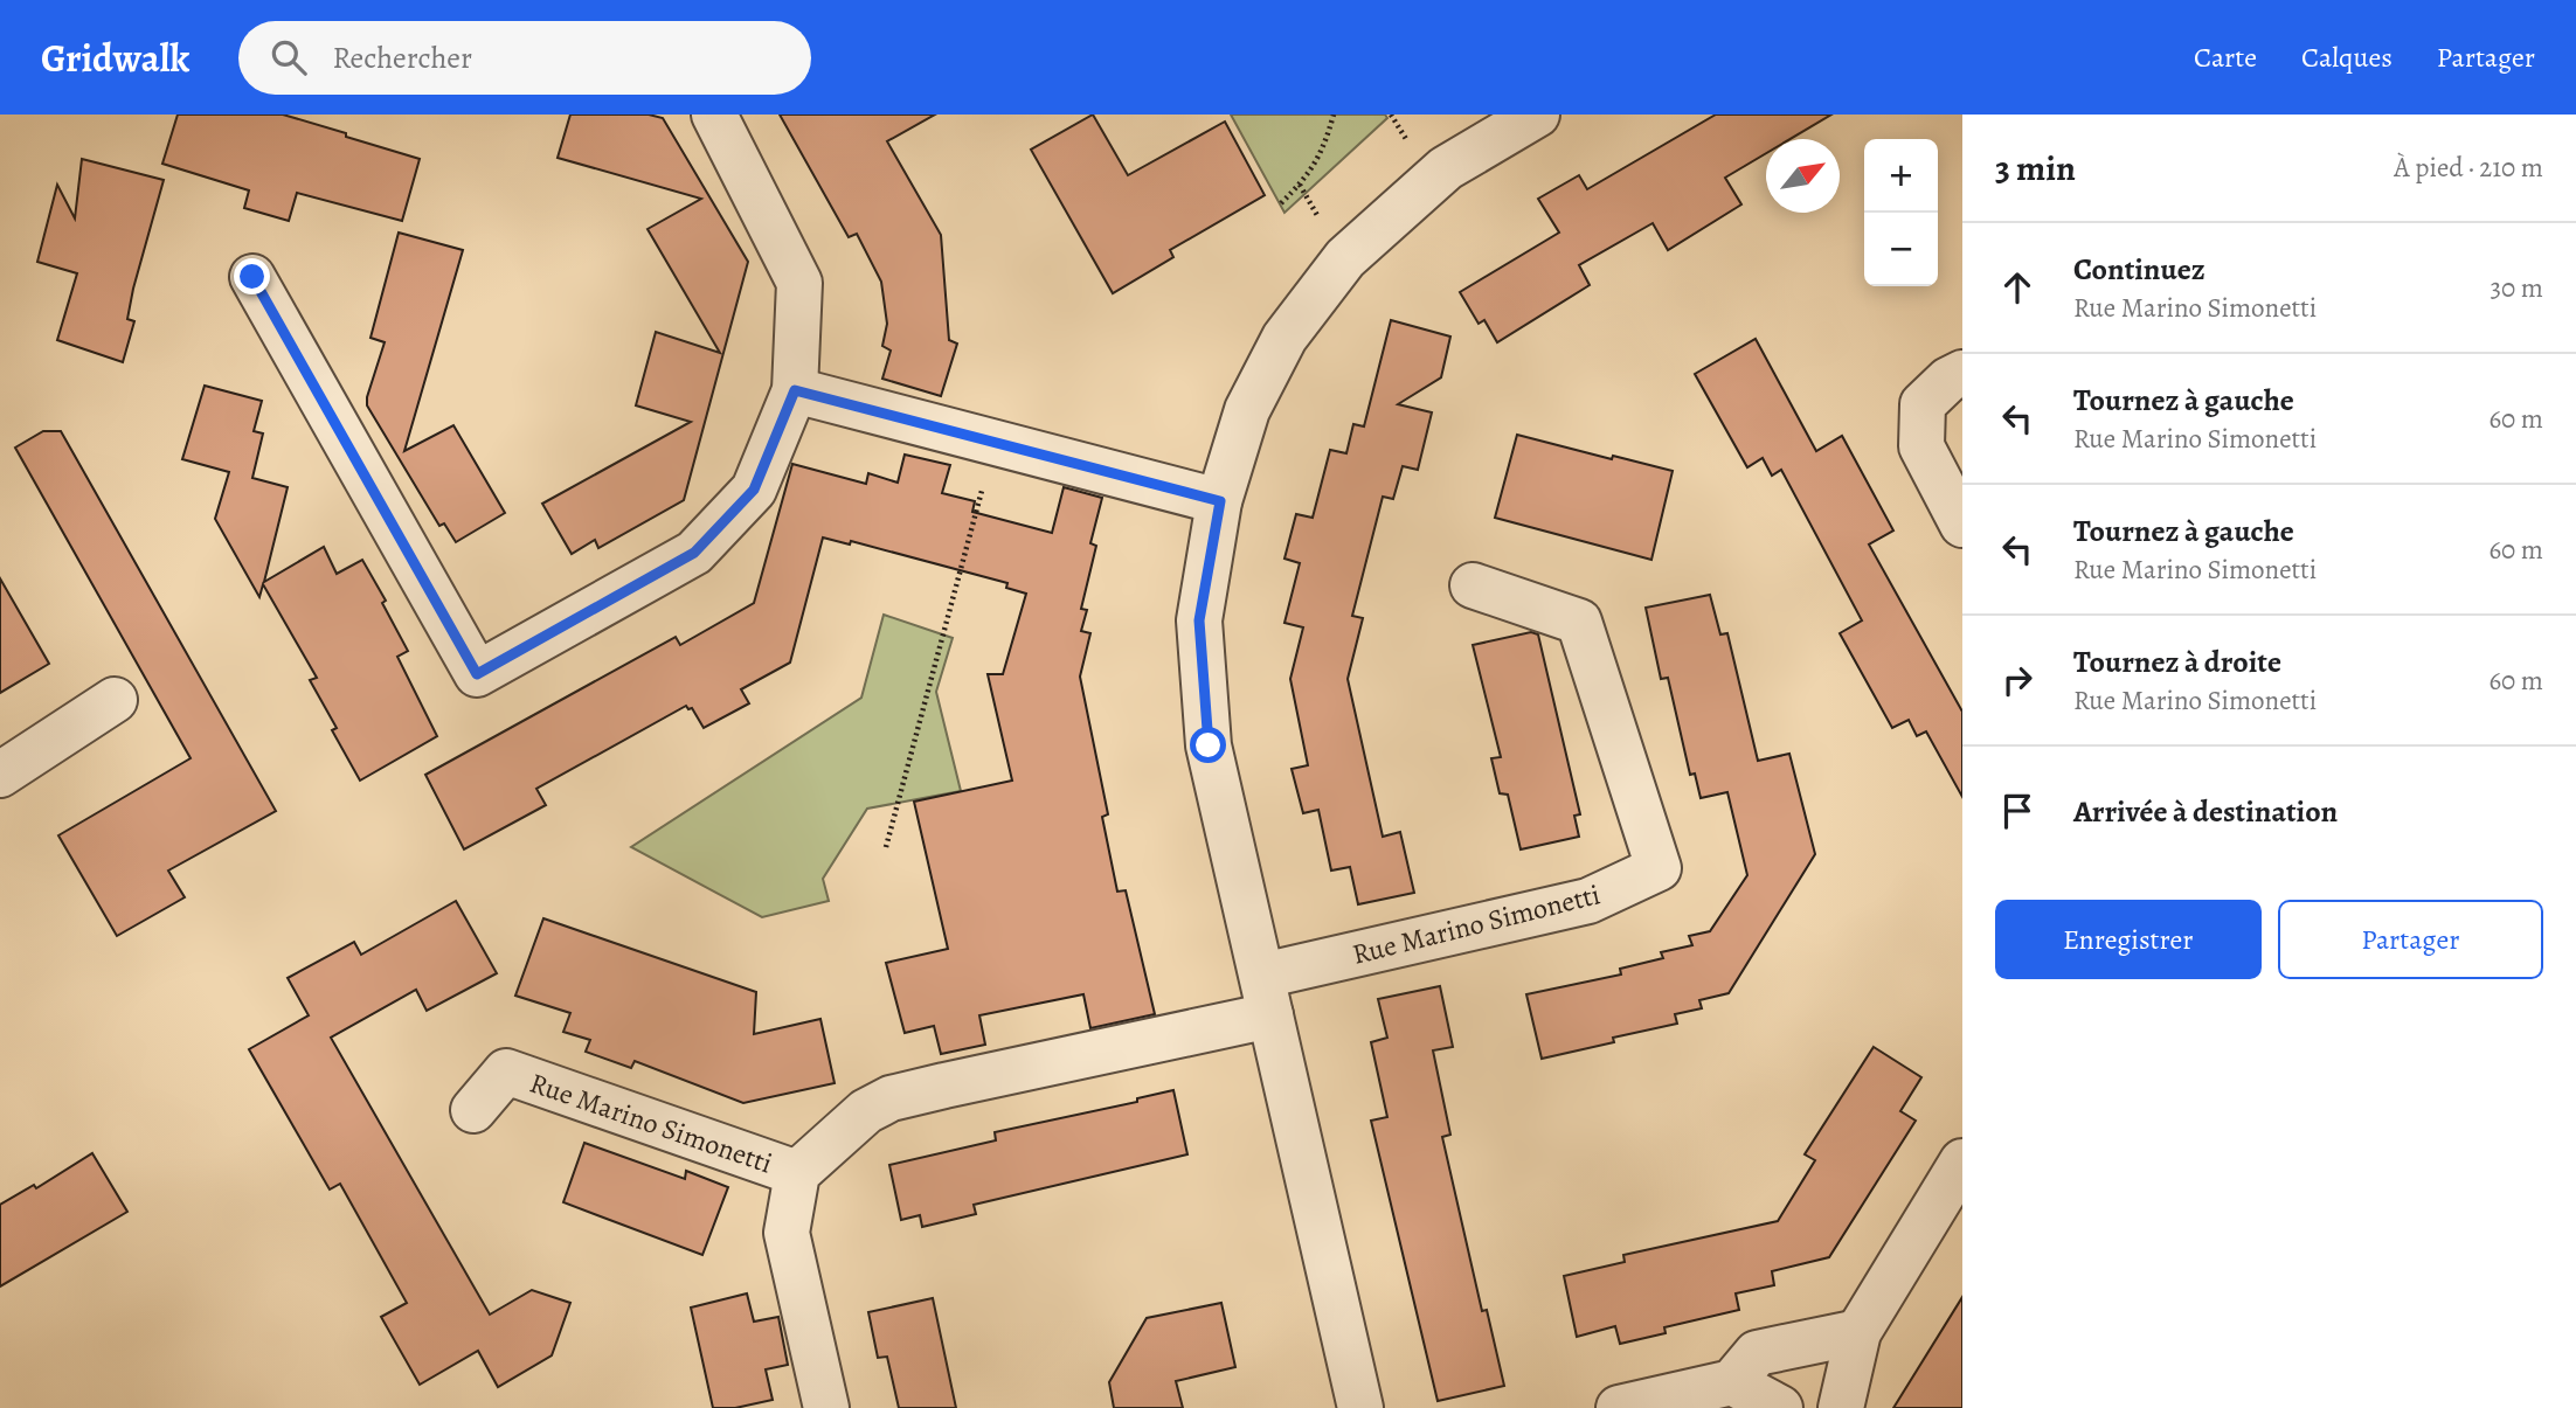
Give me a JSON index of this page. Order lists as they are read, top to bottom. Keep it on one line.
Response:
{"streets":{"street":["Rue Marino Simonetti"]},"north":"top right","page":{"header":"Gridwalk","search":"Rechercher","nav":["Carte","Calques","Partager"],"heading":["3 min","À pied · 210 m"],"map_buttons":["+","−"],"list":[["Continuez","Rue Marino Simonetti","30 m"],["Tournez à gauche","Rue Marino Simonetti","60 m"],["Tournez à gauche","Rue Marino Simonetti","60 m"],["Tournez à droite","Rue Marino Simonetti","60 m"],"Arrivée à destination"],"buttons":["Enregistrer","Partager"]}}
